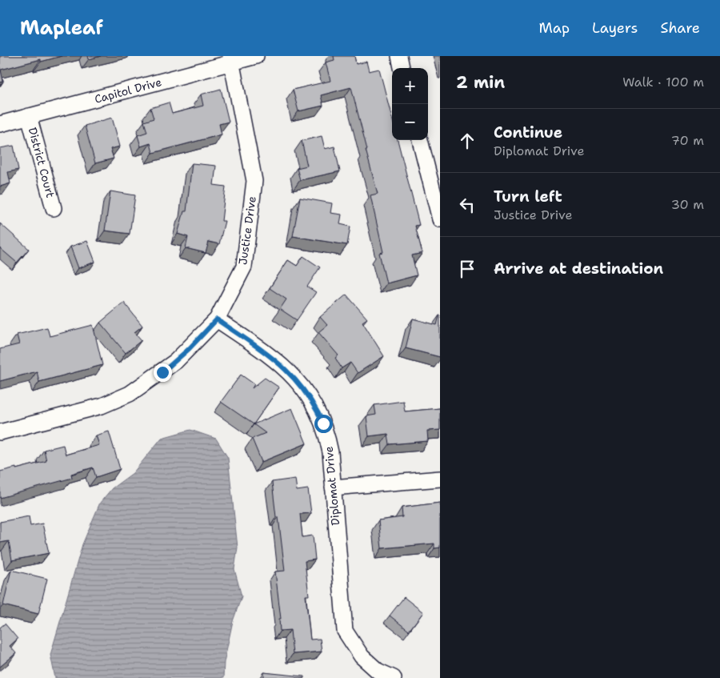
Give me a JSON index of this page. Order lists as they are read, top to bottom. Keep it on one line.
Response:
{"streets":{"street":["Capitol Drive","District Court","Justice Drive","Diplomat Drive"]},"crossings":[["Capitol Drive","District Court"],["Capitol Drive","Justice Drive"],["Justice Drive","Diplomat Drive"]],"page":{"header":"Mapleaf","nav":["Map","Layers","Share"],"heading":["2 min","Walk · 100 m"],"map_buttons":["+","−"],"list":[["Continue","Diplomat Drive","70 m"],["Turn left","Justice Drive","30 m"],"Arrive at destination"]}}
